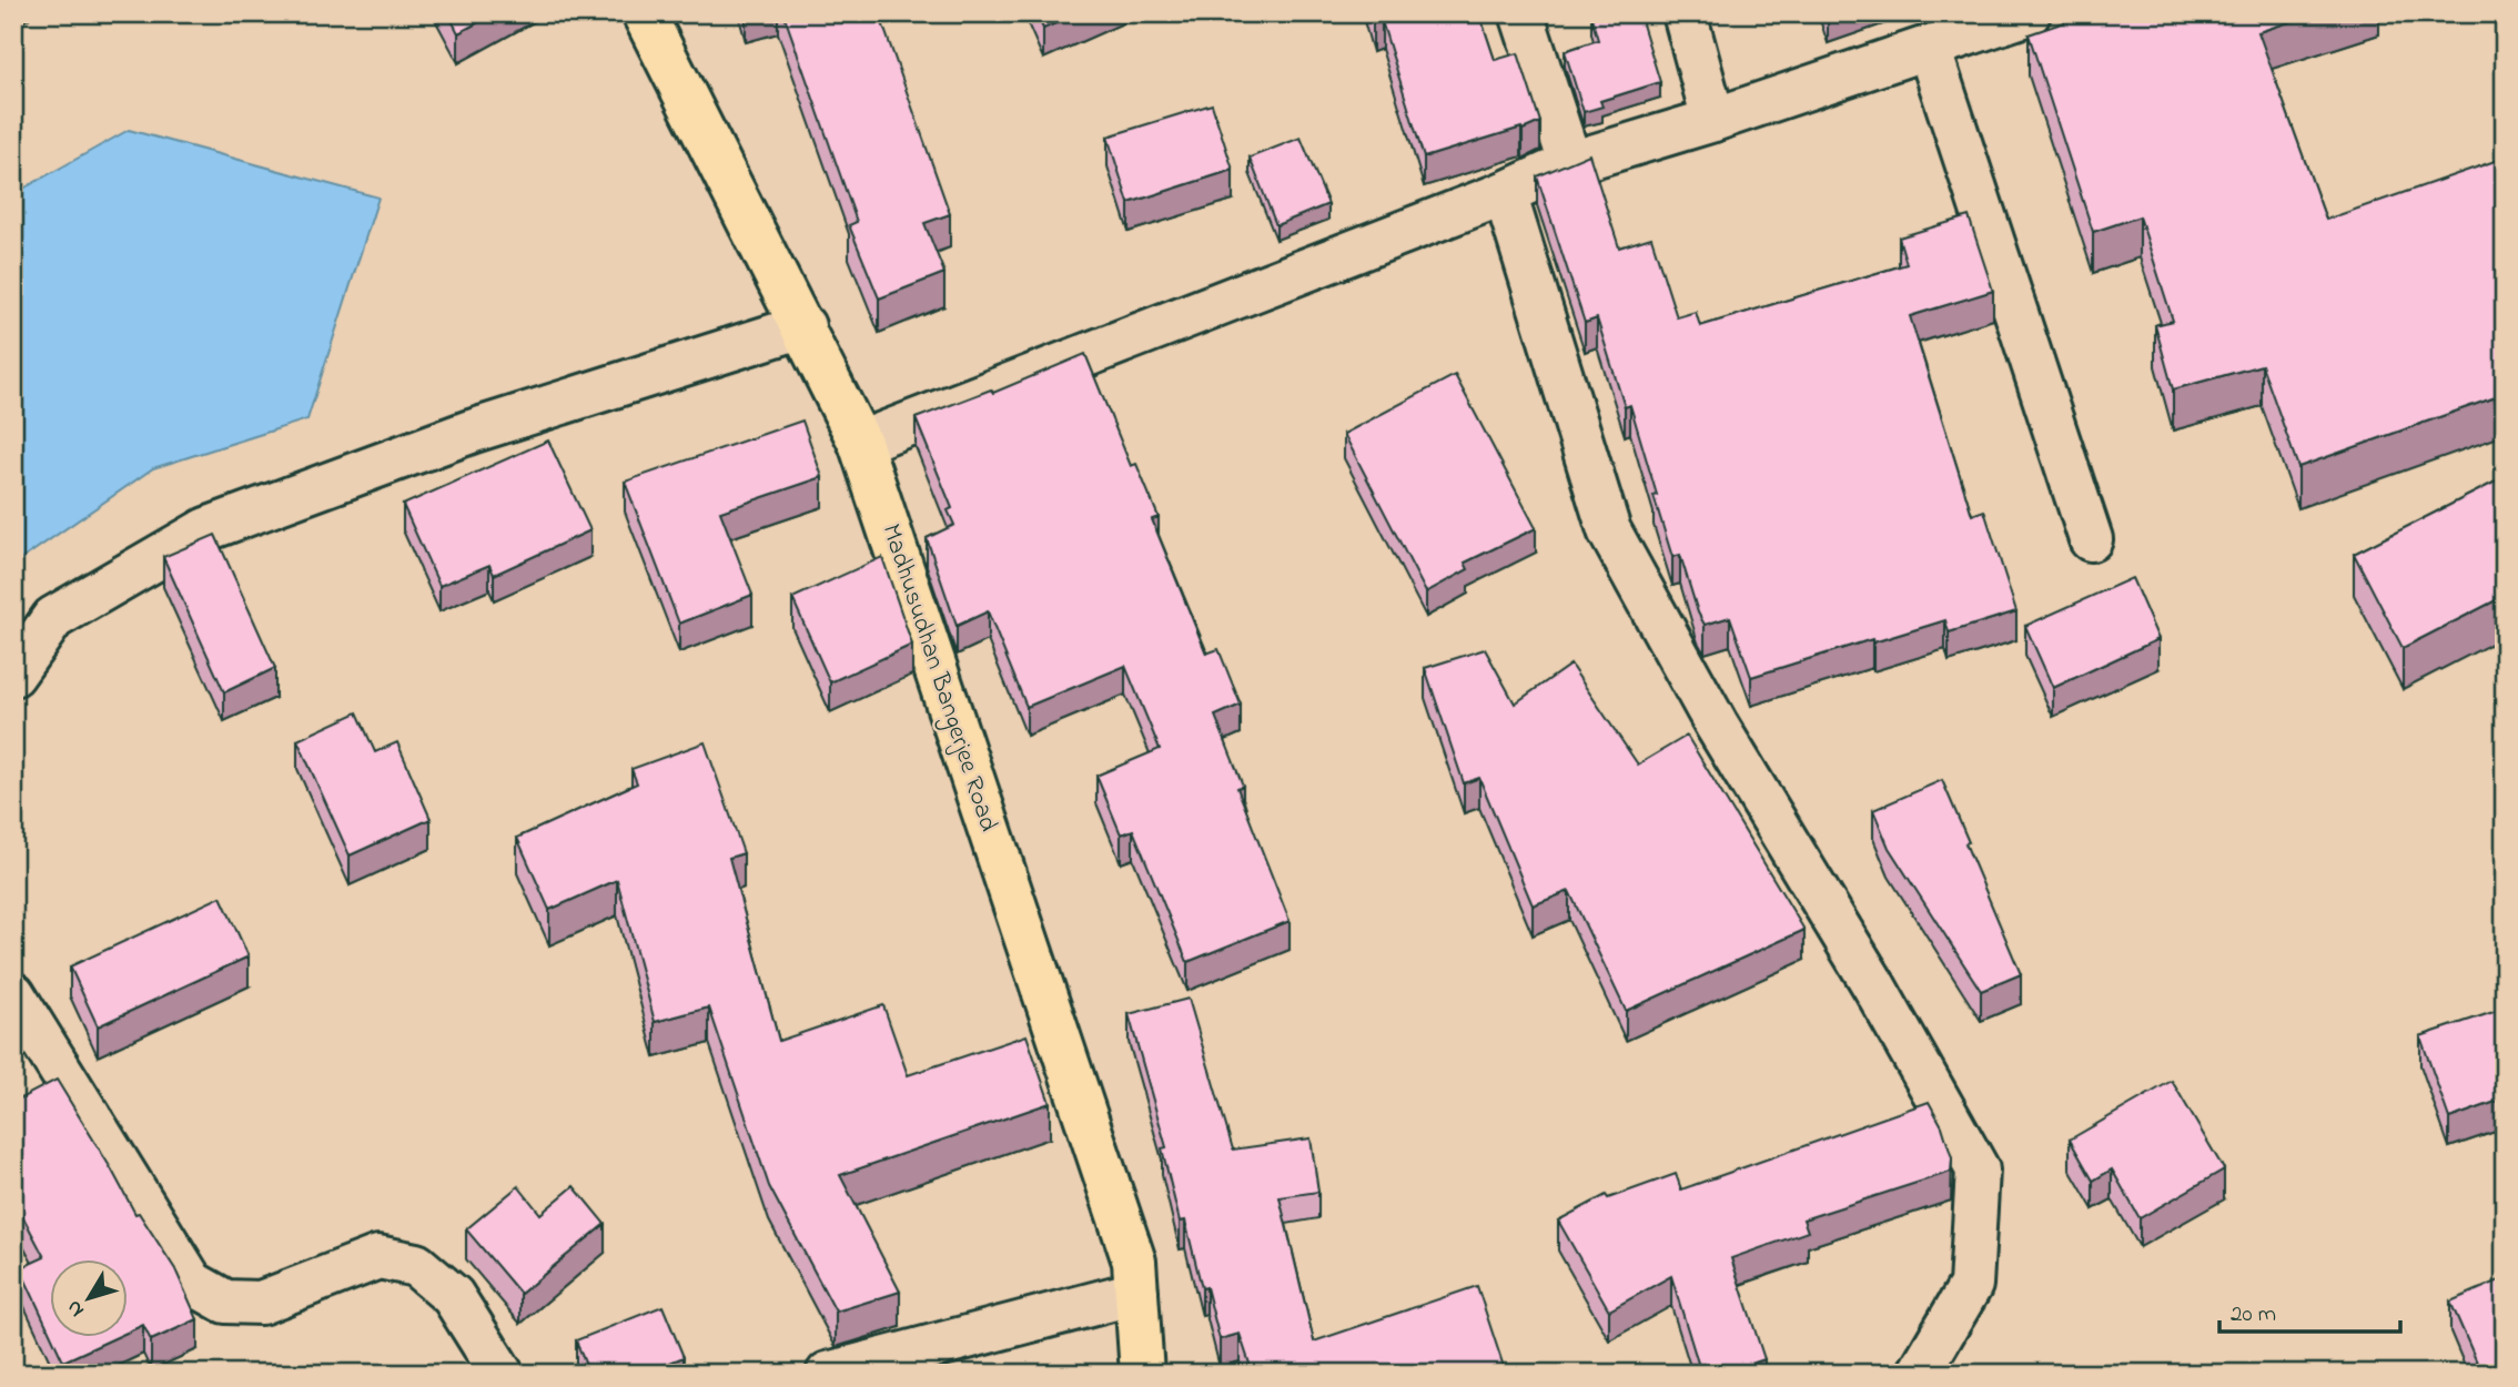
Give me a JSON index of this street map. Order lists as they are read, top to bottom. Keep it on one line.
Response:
{"streets":{"main road":["Madhusudhan Bangerjee Road"]},"scale_bar":"20 m","north":"bottom left"}
